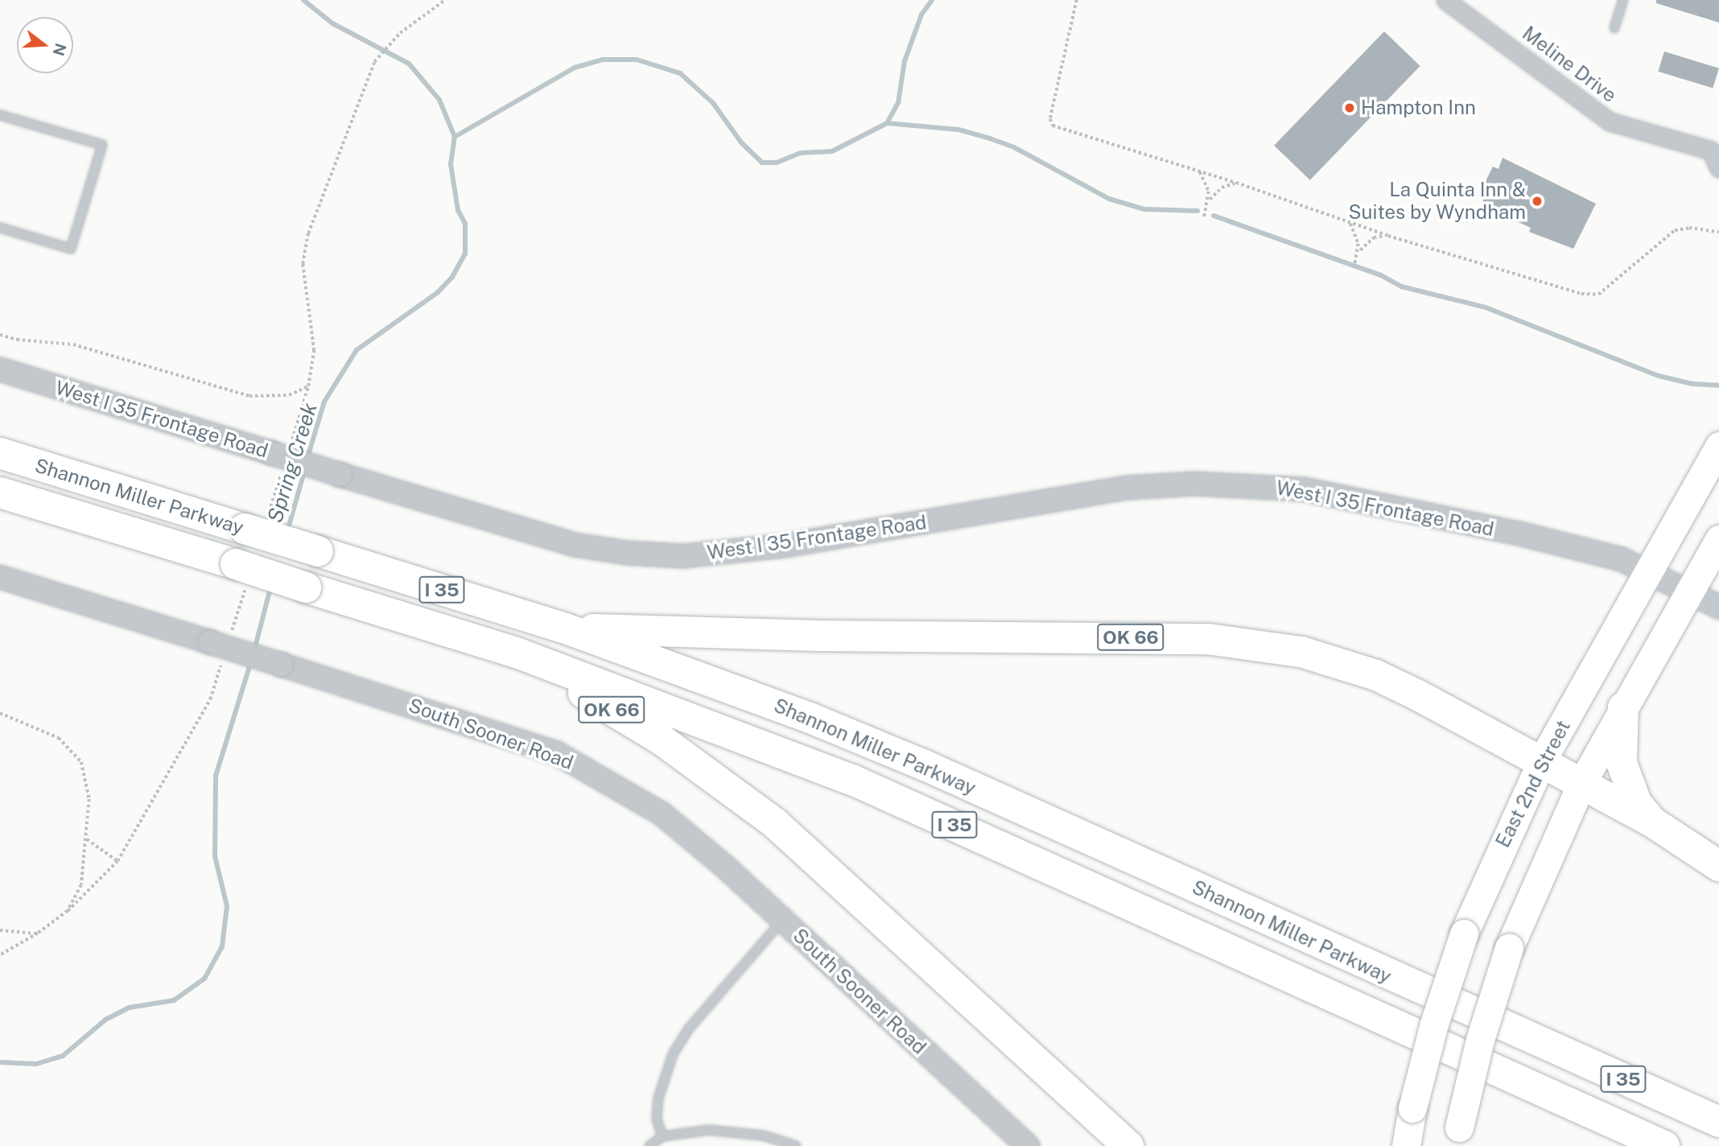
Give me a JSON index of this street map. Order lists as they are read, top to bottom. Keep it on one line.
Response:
{"streets":{"highway":["Shannon Miller Parkway","I 35","OK 66"],"main road":["East 2nd Street"],"street":["Meline Drive","West I 35 Frontage Road","South Sooner Road"]},"crossings":[["West I 35 Frontage Road","East 2nd Street"],["Shannon Miller Parkway","OK 66"],["OK 66","East 2nd Street"]],"water":["Spring Creek"],"places":["Hampton Inn","La Quinta Inn & Suites by Wyndham"],"north":"right"}
